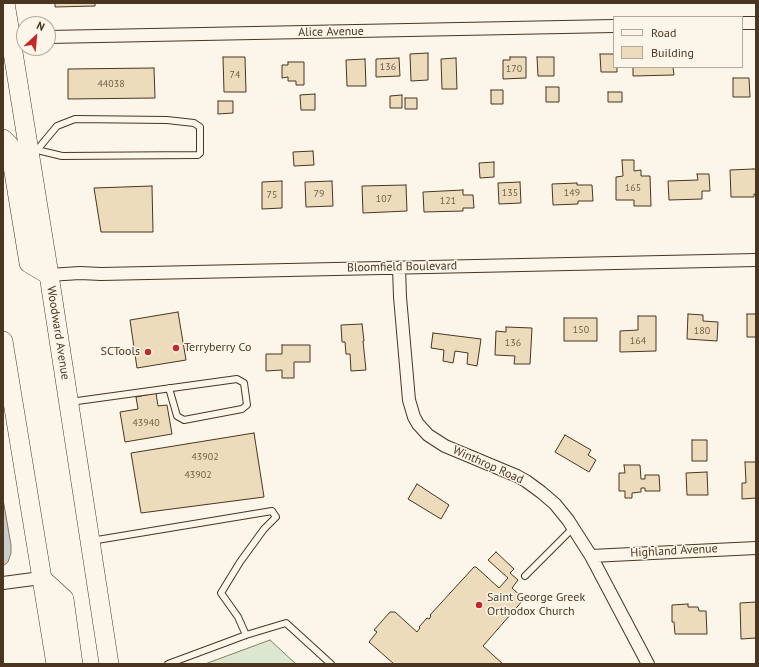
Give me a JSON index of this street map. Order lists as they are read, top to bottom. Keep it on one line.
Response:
{"streets":{"main road":["Woodward Avenue"],"street":["Alice Avenue","Bloomfield Boulevard","Winthrop Road","Highland Avenue"]},"crossings":[["Bloomfield Boulevard","Woodward Avenue"],["Bloomfield Boulevard","Winthrop Road"],["Winthrop Road","Highland Avenue"]],"places":["Terryberry Co","SCTools","Saint George Greek Orthodox Church"],"house_numbers":["136","170","74","44038","165","135","149","79","75","107","121","150","180","164","136","43940","43902","43902"],"legend":["Road","Building"],"north":"top right"}
